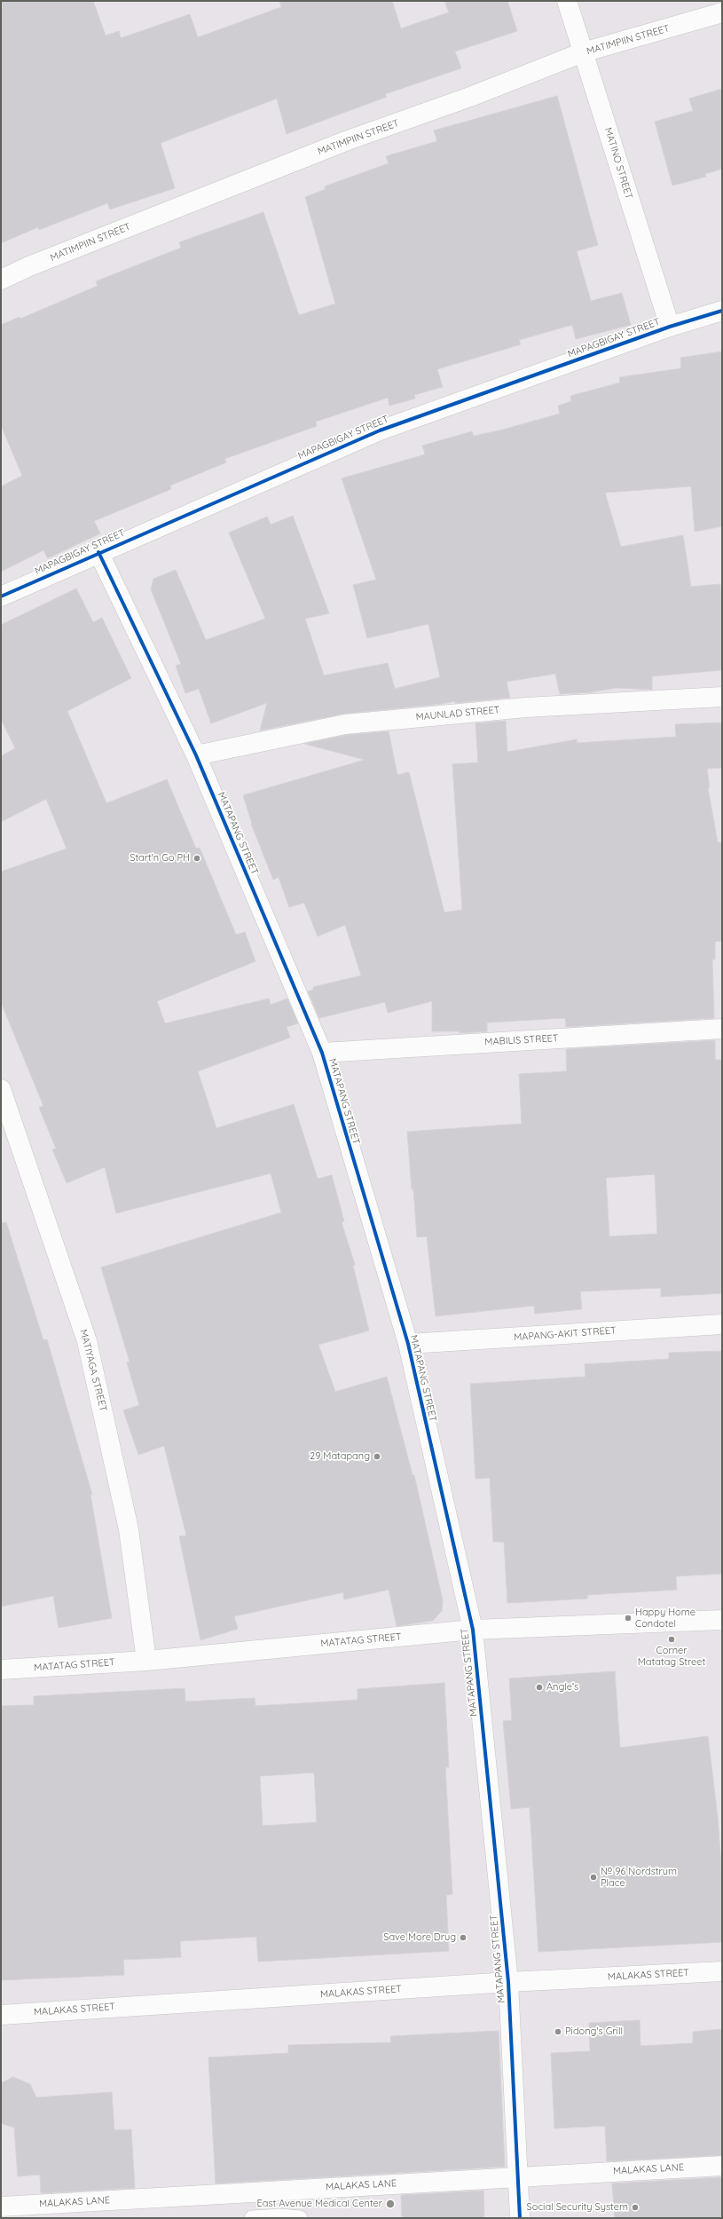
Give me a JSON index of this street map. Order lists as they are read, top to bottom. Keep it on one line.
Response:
{"streets":{"street":["MATIMPIIN STREET","MATINO STREET","MAPAGBIGAY STREET","MAUNLAD STREET","MATAPANG STREET","MABILIS STREET","MAPANG-AKIT STREET","MATIYAGA STREET","MATATAG STREET","MALAKAS STREET","MALAKAS LANE"]},"crossings":[["MATIMPIIN STREET","MATINO STREET"],["MATINO STREET","MAPAGBIGAY STREET"],["MAPAGBIGAY STREET","MATAPANG STREET"],["MAUNLAD STREET","MATAPANG STREET"],["MATAPANG STREET","MABILIS STREET"],["MATAPANG STREET","MAPANG-AKIT STREET"],["MATAPANG STREET","MATATAG STREET"],["MATAPANG STREET","MALAKAS STREET"],["MATAPANG STREET","MALAKAS LANE"],["MATIYAGA STREET","MATATAG STREET"]],"places":["Start'n Go PH","29 Matapang","Happy Home Condotel","Corner Matatag Street","Angle’s","№ 96 Nordstrum Place","Save More Drug","Pidong's Grill","East Avenue Medical Center","Social Security System"]}
